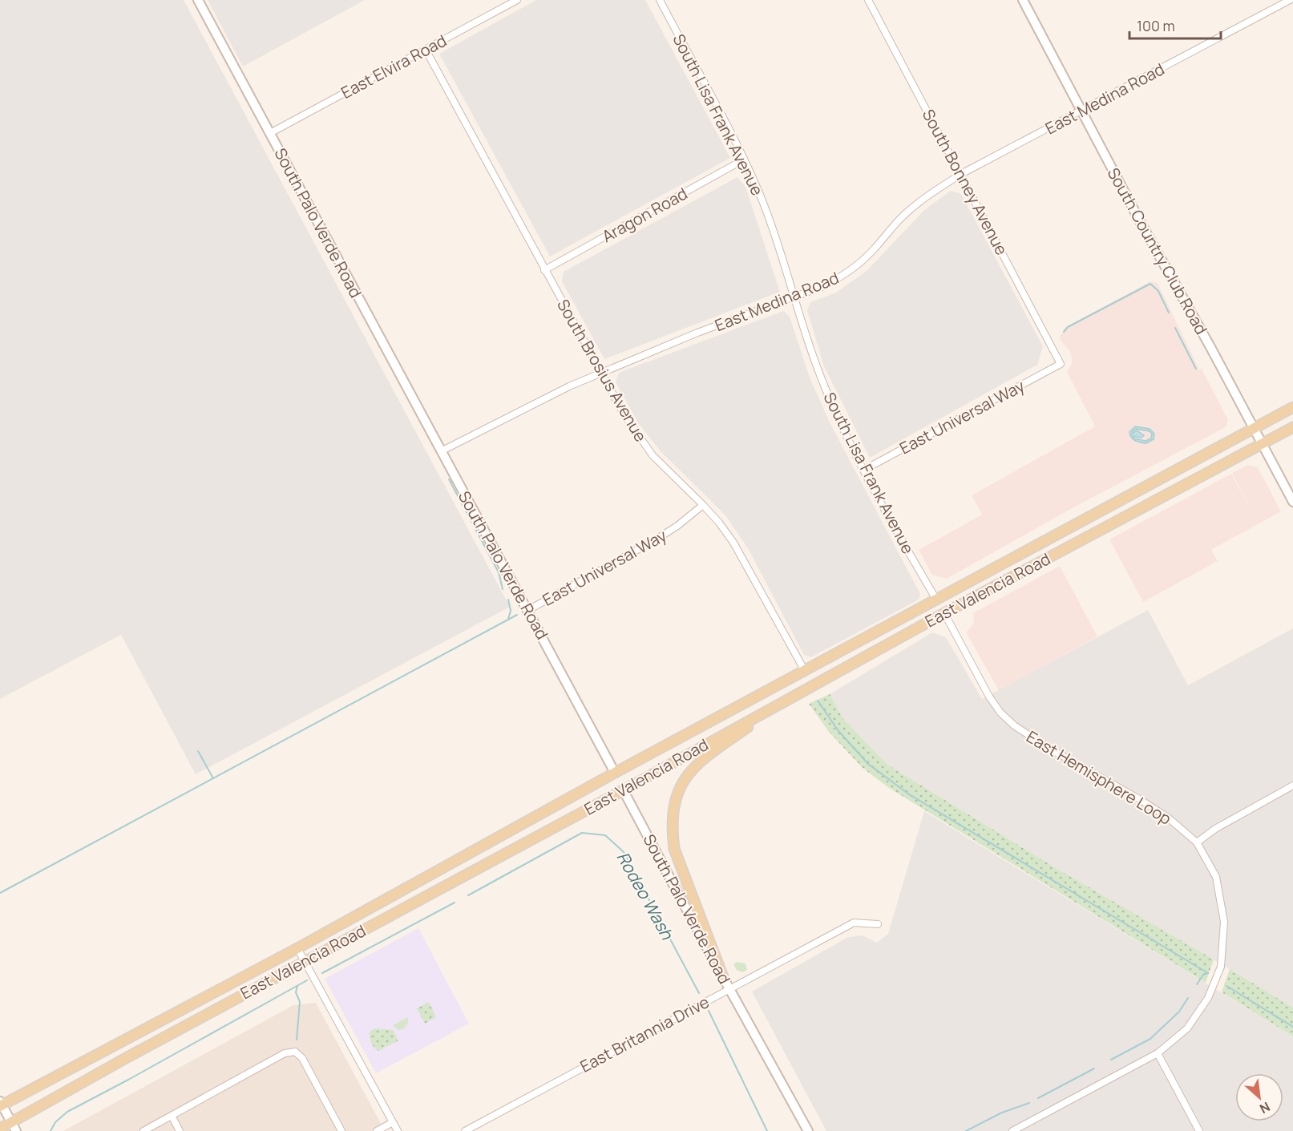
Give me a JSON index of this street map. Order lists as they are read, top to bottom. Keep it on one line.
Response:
{"streets":{"main road":["South Palo Verde Road","East Valencia Road"],"street":["East Elvira Road","East Medina Road","South Lisa Frank Avenue","South Bonney Avenue","Aragon Road","South Country Club Road","South Brosius Avenue","East Universal Way","East Hemisphere Loop","East Britannia Drive"]},"crossings":[["East Elvira Road","South Palo Verde Road"],["East Elvira Road","South Brosius Avenue"],["East Medina Road","South Lisa Frank Avenue"],["East Medina Road","South Bonney Avenue"],["East Medina Road","South Palo Verde Road"],["East Medina Road","South Country Club Road"],["East Medina Road","South Brosius Avenue"],["South Lisa Frank Avenue","Aragon Road"],["South Lisa Frank Avenue","East Universal Way"],["South Lisa Frank Avenue","East Valencia Road"],["South Bonney Avenue","East Universal Way"],["Aragon Road","South Brosius Avenue"],["South Palo Verde Road","East Universal Way"],["South Palo Verde Road","East Valencia Road"],["South Palo Verde Road","East Britannia Drive"],["South Country Club Road","East Valencia Road"],["South Brosius Avenue","East Universal Way"],["South Brosius Avenue","East Valencia Road"],["East Valencia Road","East Hemisphere Loop"]],"water":["Rodeo Wash"],"scale_bar":"100 m","north":"bottom right"}
